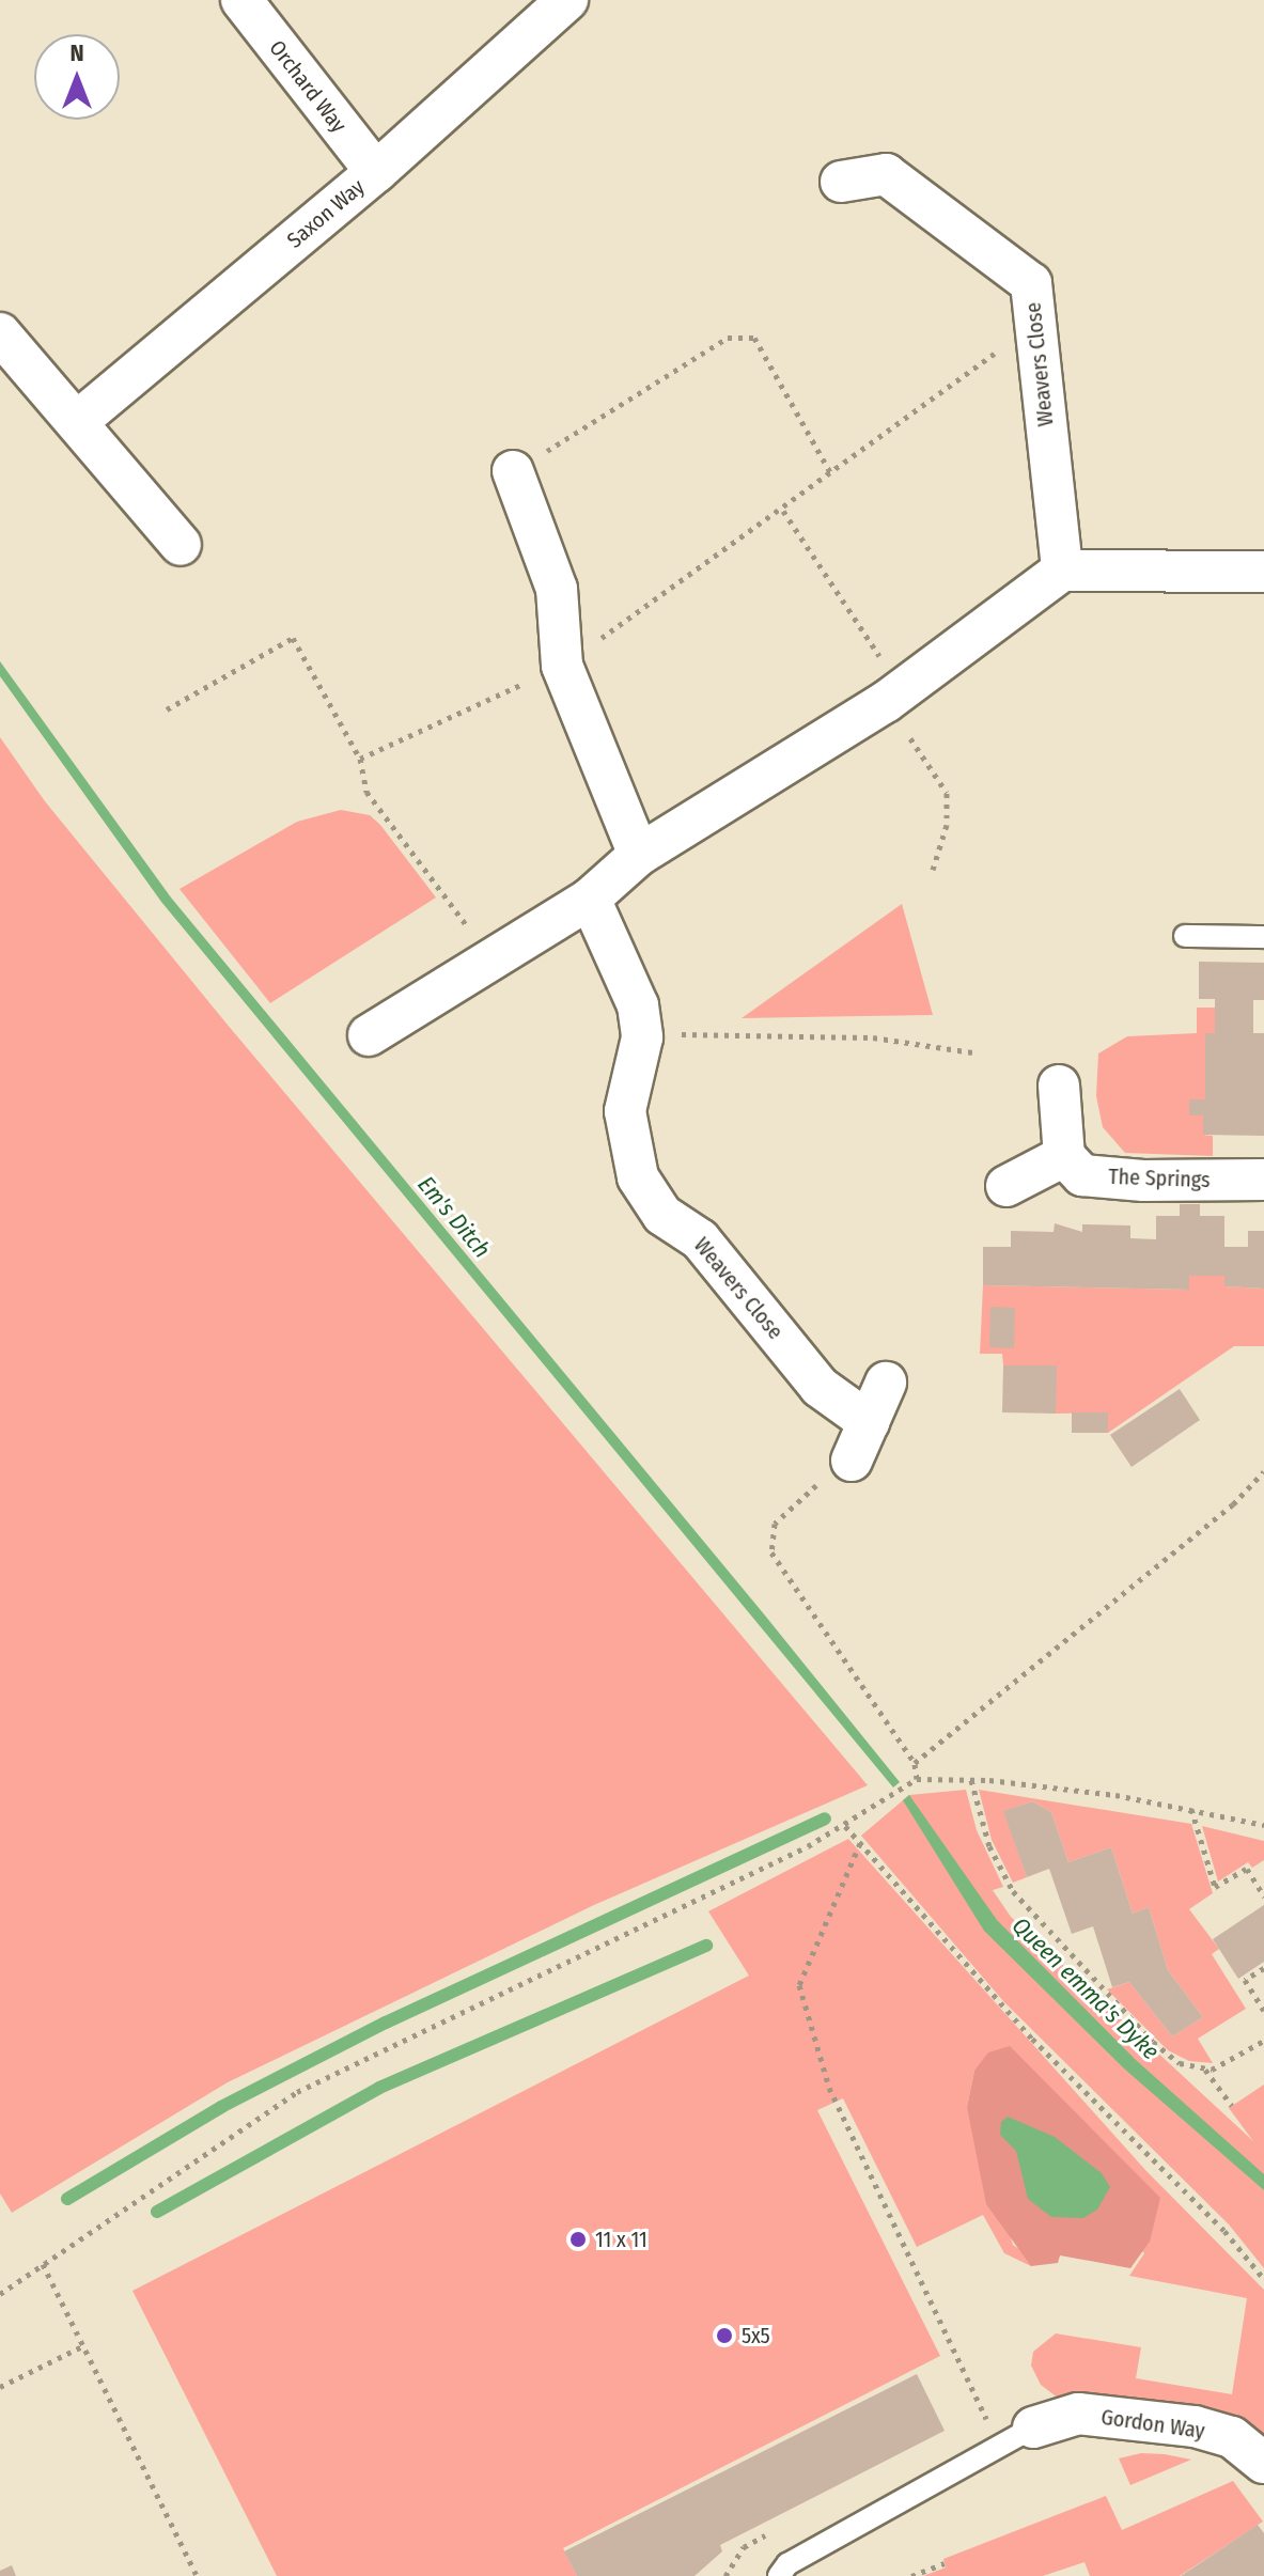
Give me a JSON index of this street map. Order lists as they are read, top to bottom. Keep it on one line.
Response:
{"streets":{"street":["Orchard Way","Saxon Way","Weavers Close","The Springs","Gordon Way"]},"crossings":[["Orchard Way","Saxon Way"]],"water":["Em's Ditch","Queen emma's Dyke"],"places":["11 x 11","5x5"],"north":"top"}
